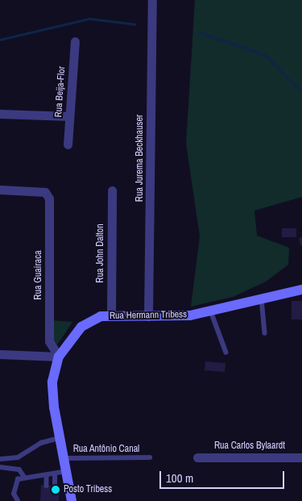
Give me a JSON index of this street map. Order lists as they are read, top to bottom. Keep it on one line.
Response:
{"streets":{"main road":["Rua Hermann Tribess"],"street":["Rua Beija-Flor","Rua Jurema Beckhauser","Rua John Dalton","Rua Guairaca","Rua Carlos Bylaardt"],"lane":["Rua Antônio Canal"]},"crossings":[["Rua Jurema Beckhauser","Rua Hermann Tribess"],["Rua John Dalton","Rua Hermann Tribess"],["Rua Guairaca","Rua Hermann Tribess"],["Rua Hermann Tribess","Rua Antônio Canal"]],"places":["Posto Tribess"],"scale_bar":"100 m"}
